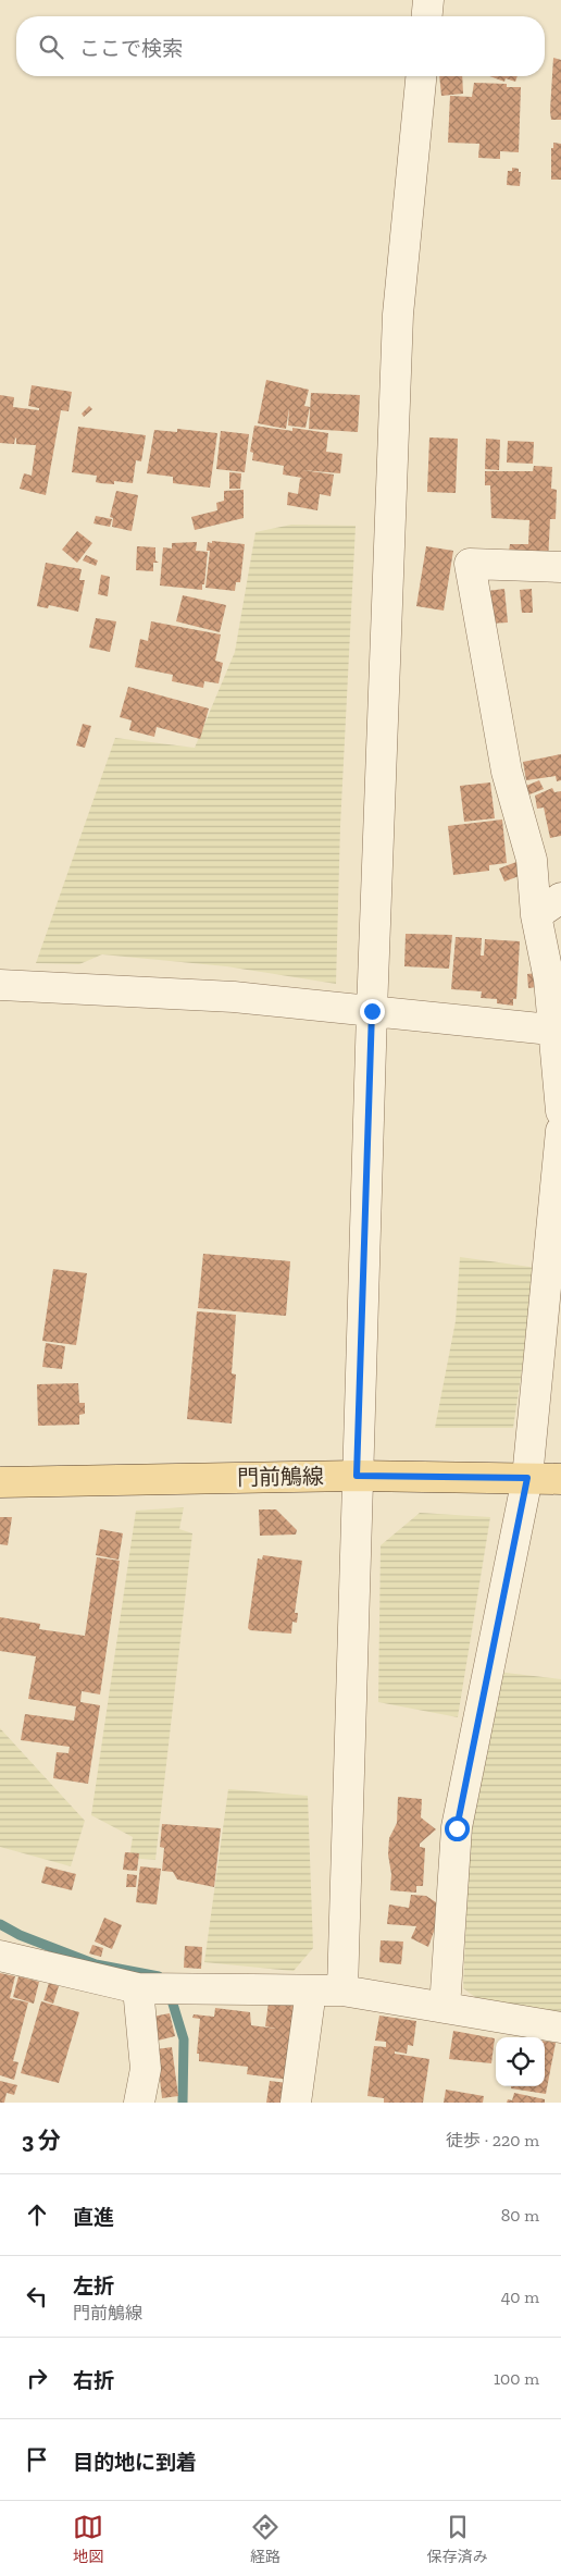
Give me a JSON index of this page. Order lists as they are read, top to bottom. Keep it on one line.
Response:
{"streets":{"main road":["門前鵤線"]},"page":{"search":"ここで検索","heading":["3 分","徒歩 · 220 m"],"list":[["直進","80 m"],["左折","門前鵤線","40 m"],["右折","100 m"],"目的地に到着"],"nav":["地図","経路","保存済み"]}}
